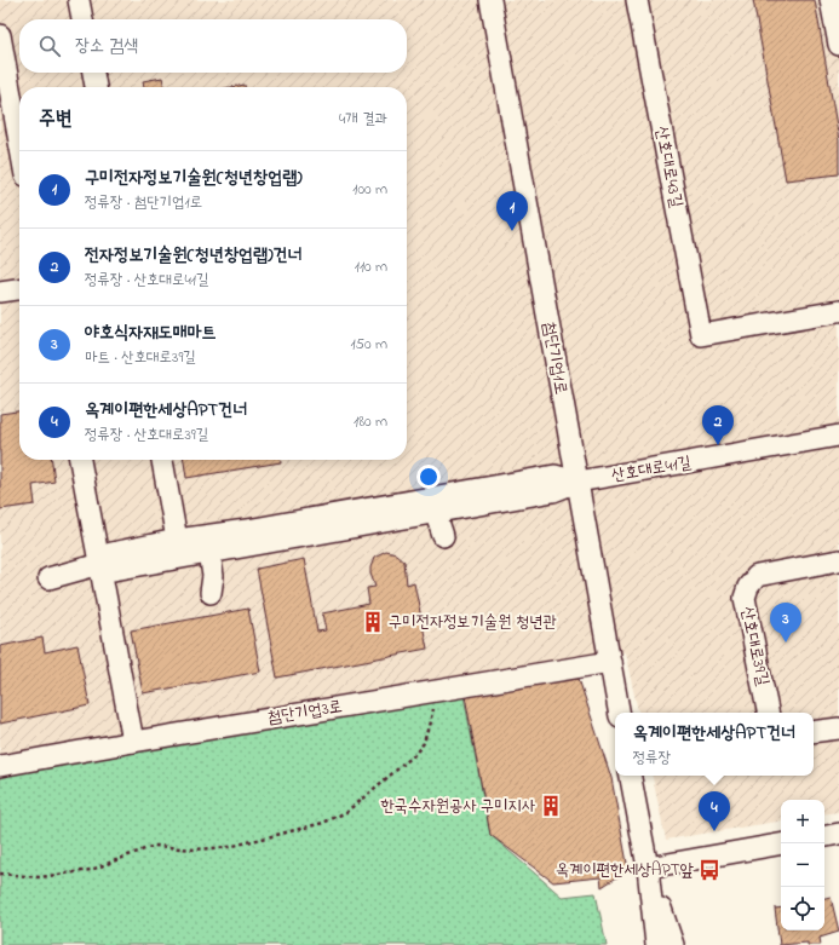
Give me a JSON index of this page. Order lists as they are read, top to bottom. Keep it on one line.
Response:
{"streets":{"street":["산호대로43길","첨단기업1로","산호대로41길","산호대로39길","첨단기업3로"]},"crossings":[["첨단기업1로","산호대로41길"],["첨단기업1로","첨단기업3로"]],"places":{"building":["구미전자정보기술원 청년관","한국수자원공사 구미지사"],"bus stop":["옥계이편한세상APT앞"]},"page":{"search":"장소 검색","heading":["주변","4개 결과"],"list":[{"mark":"1","name":"구미전자정보기술원(청년창업랩)","note":"정류장 · 첨단기업1로","value":"100 m"},{"mark":"2","name":"전자정보기술원(청년창업랩)건너","note":"정류장 · 산호대로41길","value":"110 m"},{"mark":"3","name":"야호식자재도매마트","note":"마트 · 산호대로39길","value":"150 m"},{"mark":"4","name":"옥계이편한세상APT건너","note":"정류장 · 산호대로39길","value":"180 m"}],"pins":["1","2","3","4"],"popup":["옥계이편한세상APT건너","정류장"],"map_buttons":["+","−"]}}
